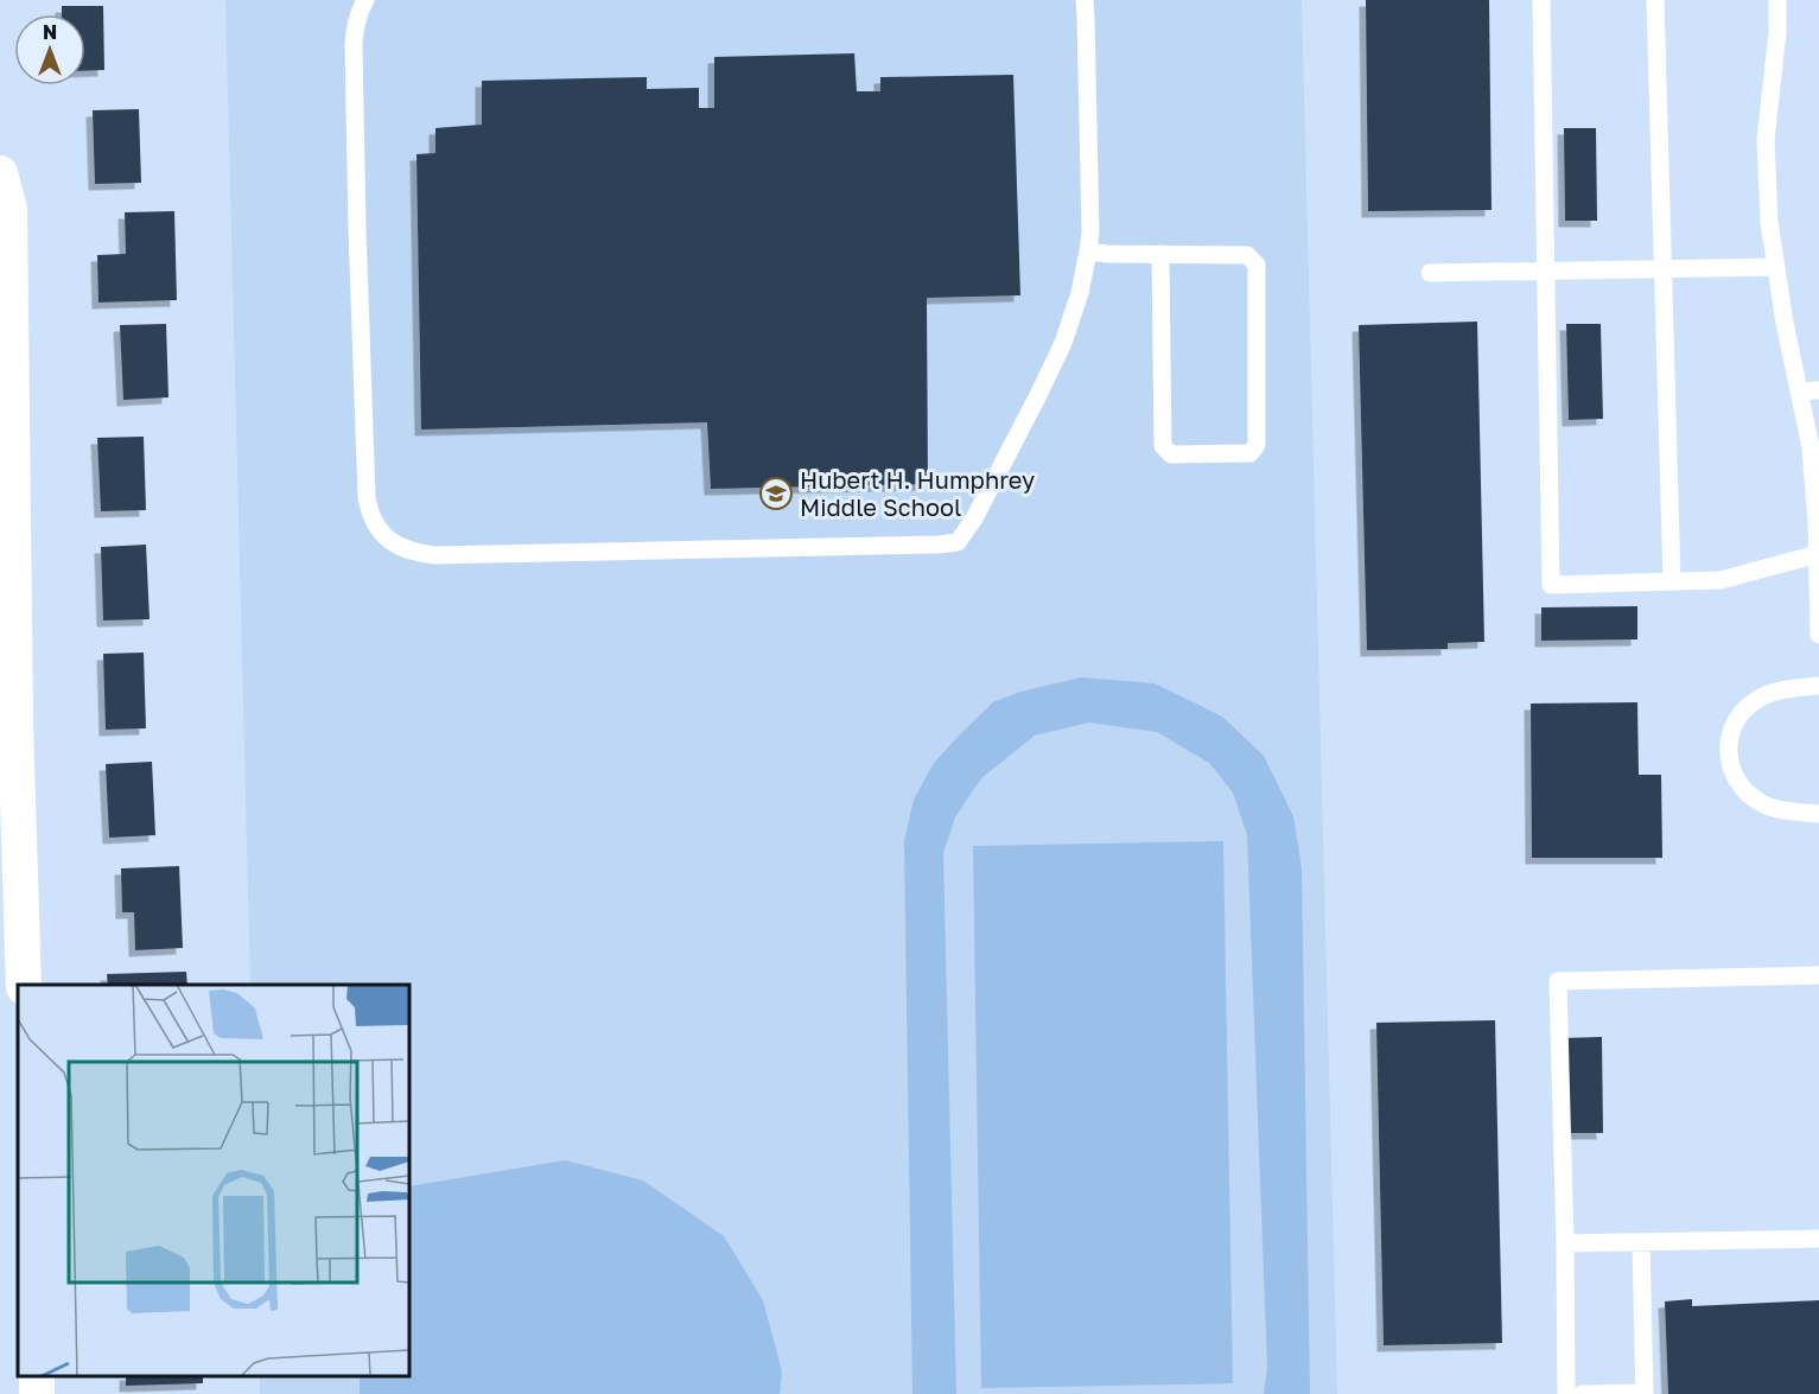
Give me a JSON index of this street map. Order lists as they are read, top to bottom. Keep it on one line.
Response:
{"places":{"school or university":["Hubert H. Humphrey Middle School"]},"north":"top"}
